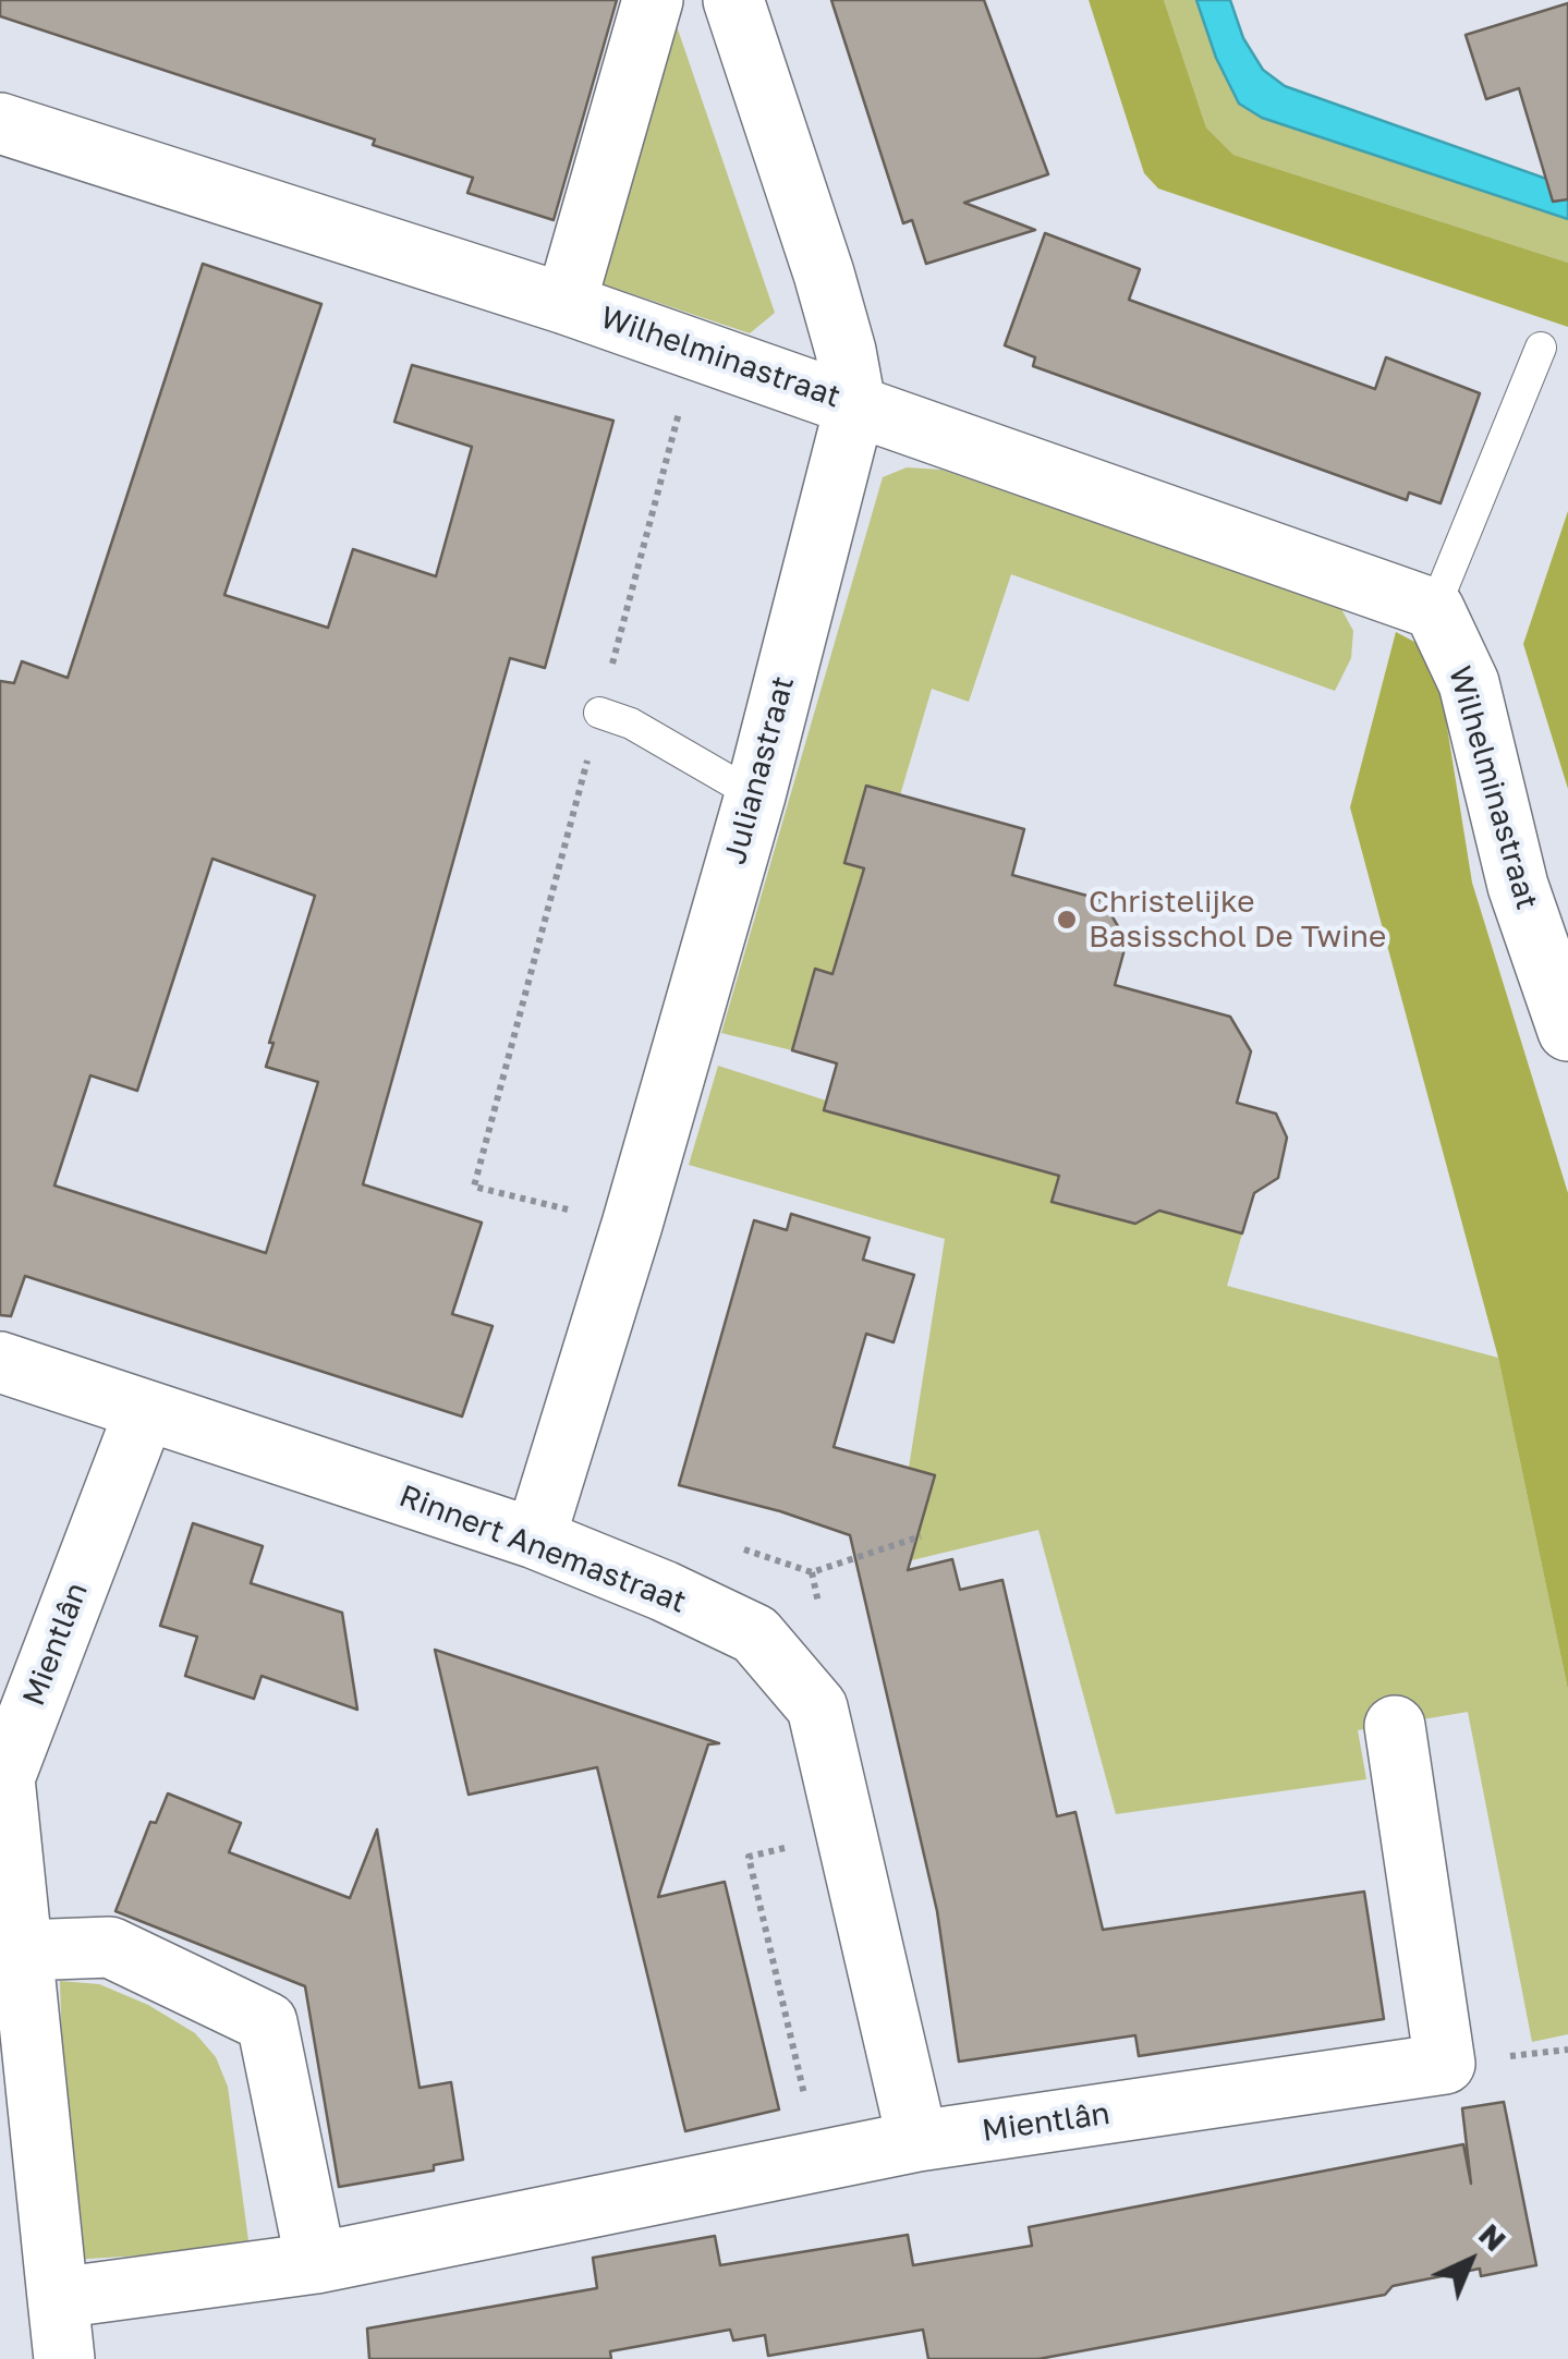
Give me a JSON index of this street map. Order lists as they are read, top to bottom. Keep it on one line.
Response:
{"streets":{"street":["Wilhelminastraat","Julianastraat","Rinnert Anemastraat","Mientlân"]},"crossings":[["Wilhelminastraat","Julianastraat"],["Julianastraat","Rinnert Anemastraat"],["Rinnert Anemastraat","Mientlân"]],"places":["Christelijke Basisschol De Twine"],"north":"top right"}
